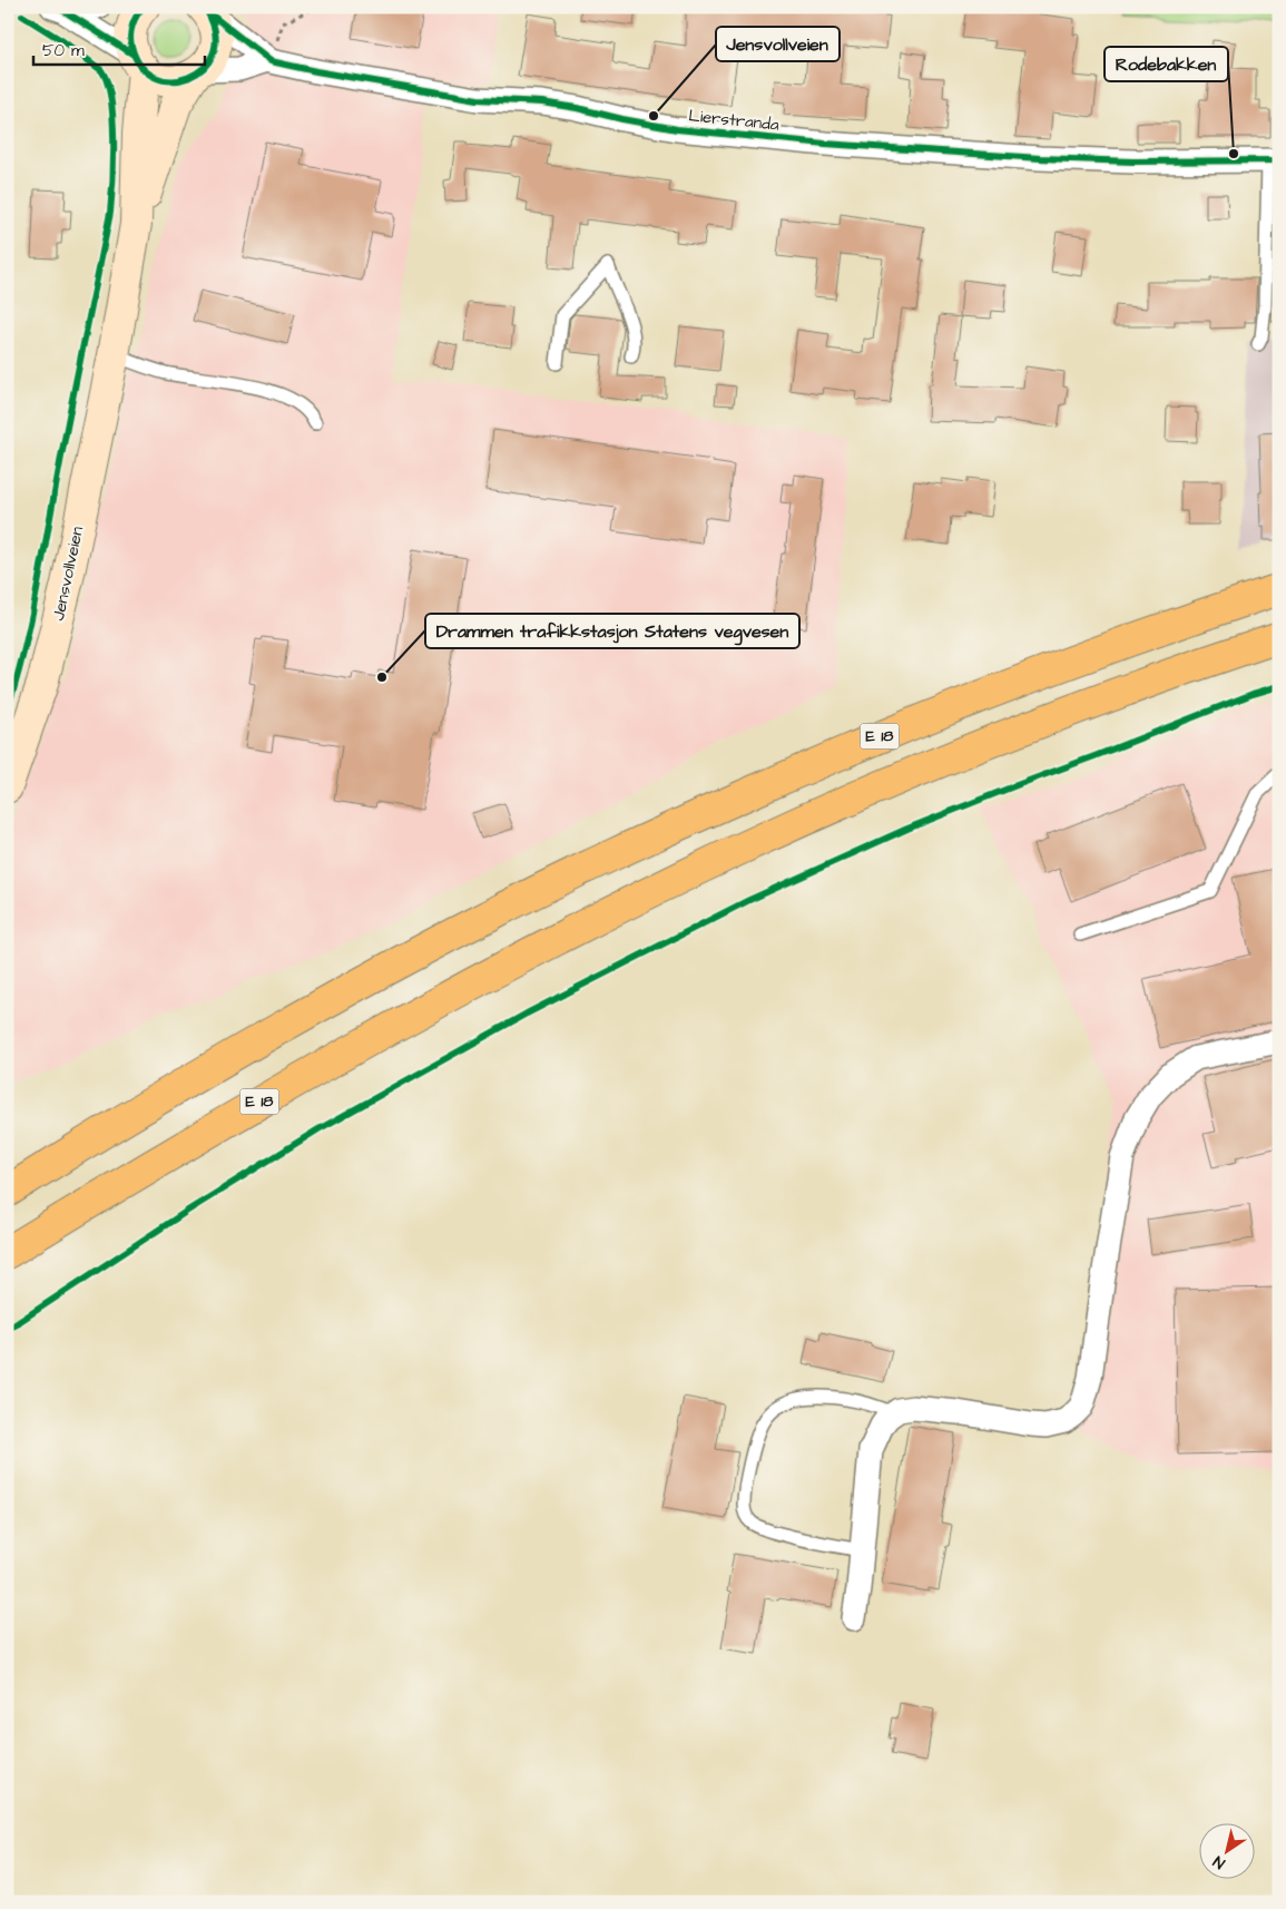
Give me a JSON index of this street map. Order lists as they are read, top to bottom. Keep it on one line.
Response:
{"streets":{"highway":["E 18"],"street":["Lierstranda","Jensvollveien"]},"crossings":[["Lierstranda","Jensvollveien"]],"places":["Jensvollveien","Rodebakken","Drammen trafikkstasjon Statens vegvesen"],"scale_bar":"50 m","north":"bottom left"}
